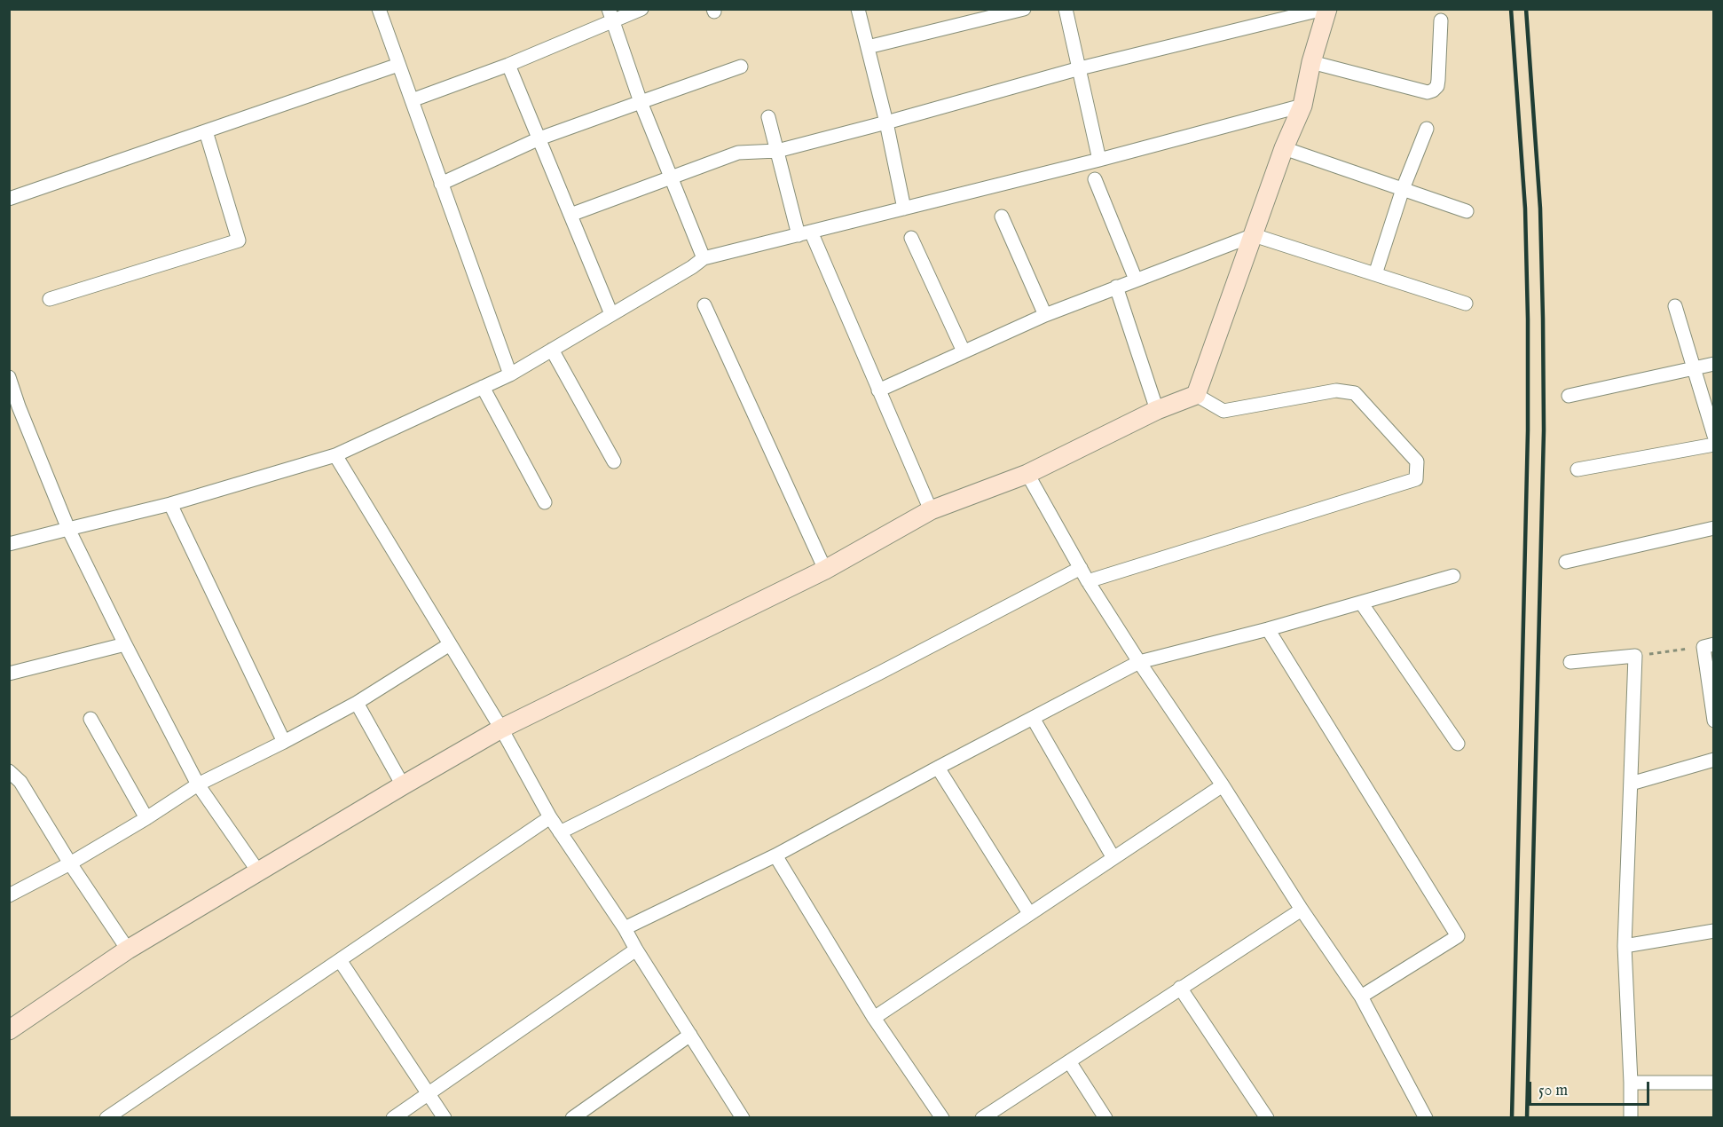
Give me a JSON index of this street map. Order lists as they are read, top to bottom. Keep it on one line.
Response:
{"scale_bar":"50 m"}
